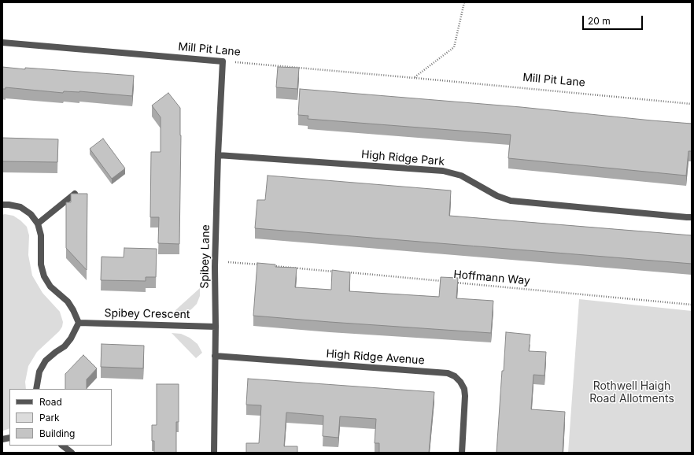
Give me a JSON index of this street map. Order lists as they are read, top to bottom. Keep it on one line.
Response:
{"streets":{"street":["Mill Pit Lane","High Ridge Park","Spibey Lane","Spibey Crescent","High Ridge Avenue"],"path":["Hoffmann Way"]},"crossings":[["Mill Pit Lane","Spibey Lane"],["High Ridge Park","Spibey Lane"],["Spibey Lane","Spibey Crescent"],["Spibey Lane","High Ridge Avenue"]],"parks":["Rothwell Haigh Road Allotments"],"legend":["Road","Park","Building"],"scale_bar":"20 m"}
